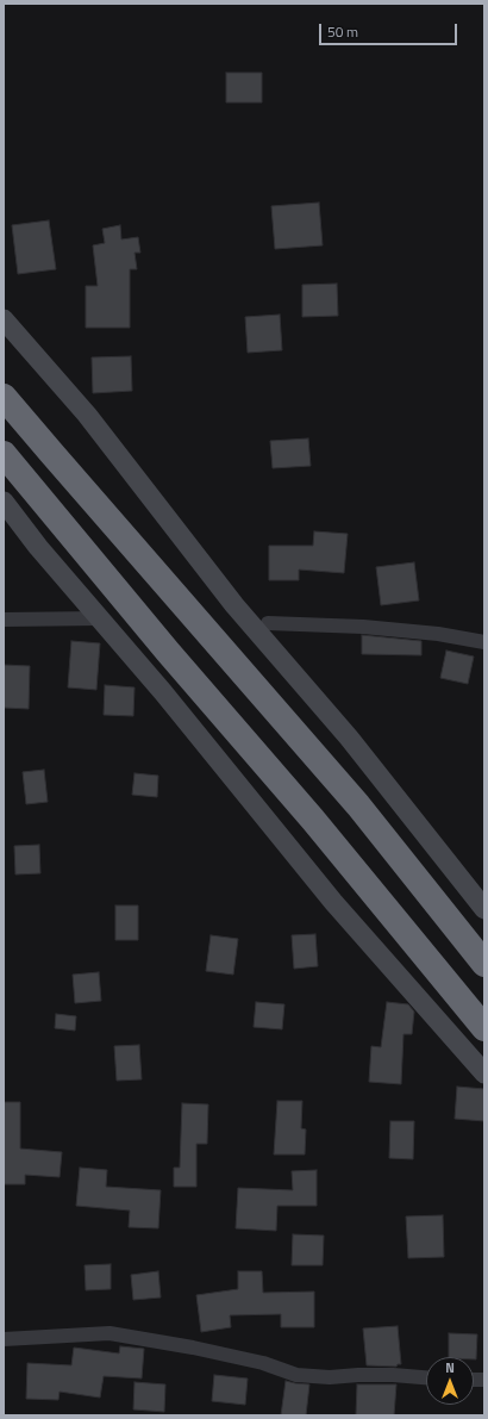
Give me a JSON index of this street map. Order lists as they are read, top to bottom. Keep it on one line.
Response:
{"scale_bar":"50 m","north":"top"}
